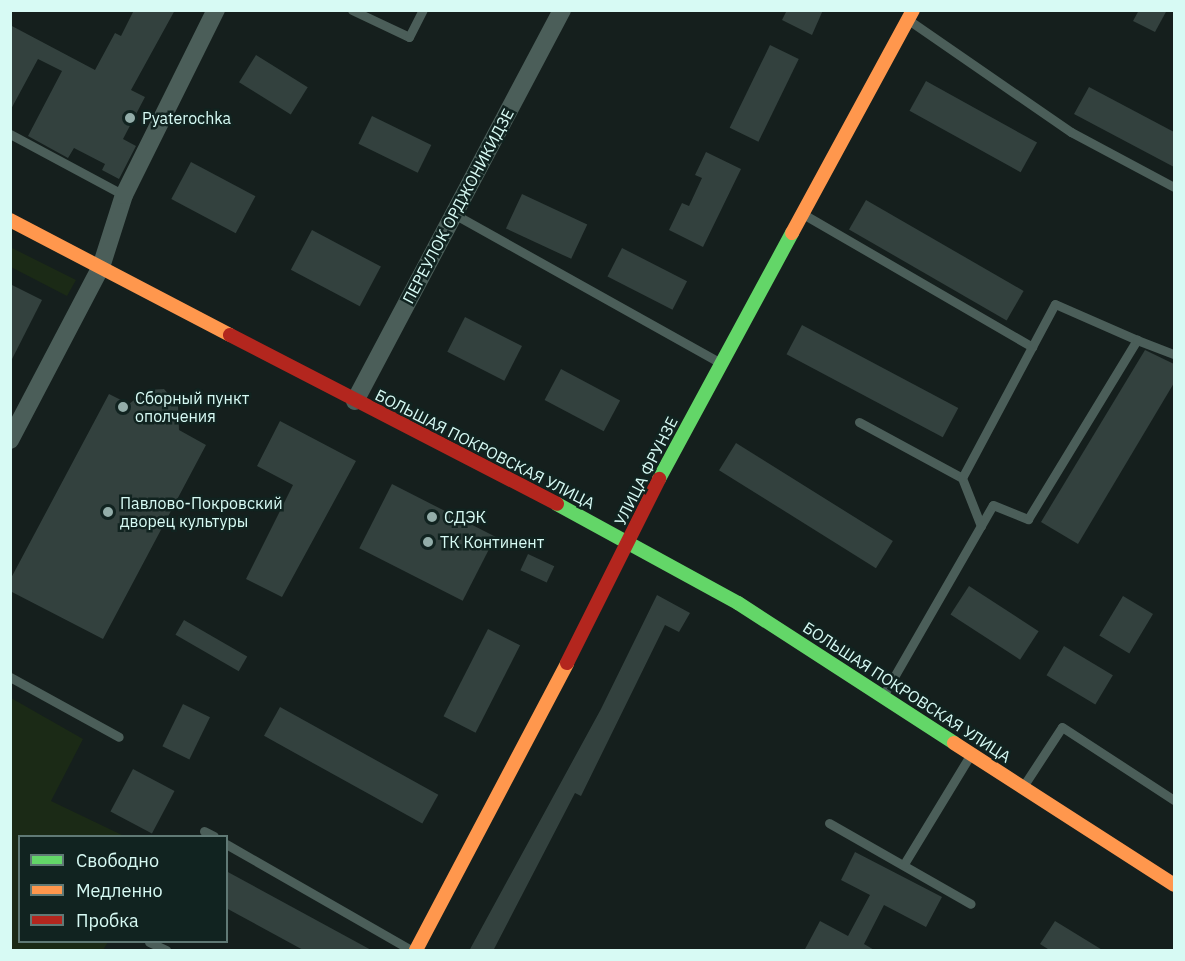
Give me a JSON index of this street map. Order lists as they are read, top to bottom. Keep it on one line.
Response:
{"streets":{"main road":["БОЛЬШАЯ ПОКРОВСКАЯ УЛИЦА","УЛИЦА ФРУНЗЕ"],"street":["ПЕРЕУЛОК ОРДЖОНИКИДЗЕ"]},"crossings":[["ПЕРЕУЛОК ОРДЖОНИКИДЗЕ","БОЛЬШАЯ ПОКРОВСКАЯ УЛИЦА"],["БОЛЬШАЯ ПОКРОВСКАЯ УЛИЦА","УЛИЦА ФРУНЗЕ"]],"places":["Pyaterochka","Сборный пункт ополчения","Павлово-Покровский дворец культуры","СДЭК","ТК Континент"],"legend":["Свободно","Медленно","Пробка"]}
